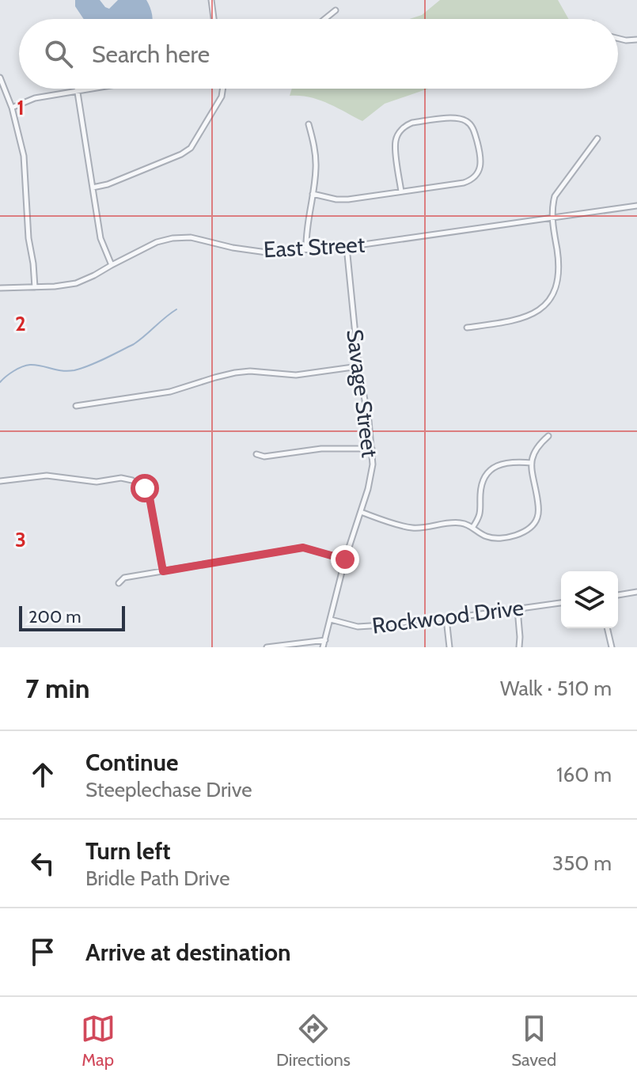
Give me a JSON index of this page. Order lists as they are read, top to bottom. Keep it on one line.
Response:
{"streets":{"street":["East Street","Savage Street","Rockwood Drive"]},"crossings":[["East Street","Savage Street"],["Savage Street","Rockwood Drive"]],"scale_bar":"200 m","page":{"search":"Search here","scale":"200 m","heading":["7 min","Walk · 510 m"],"list":[["Continue","Steeplechase Drive","160 m"],["Turn left","Bridle Path Drive","350 m"],"Arrive at destination"],"nav":["Map","Directions","Saved"]},"grid":{"rows":["1","2","3"]}}
